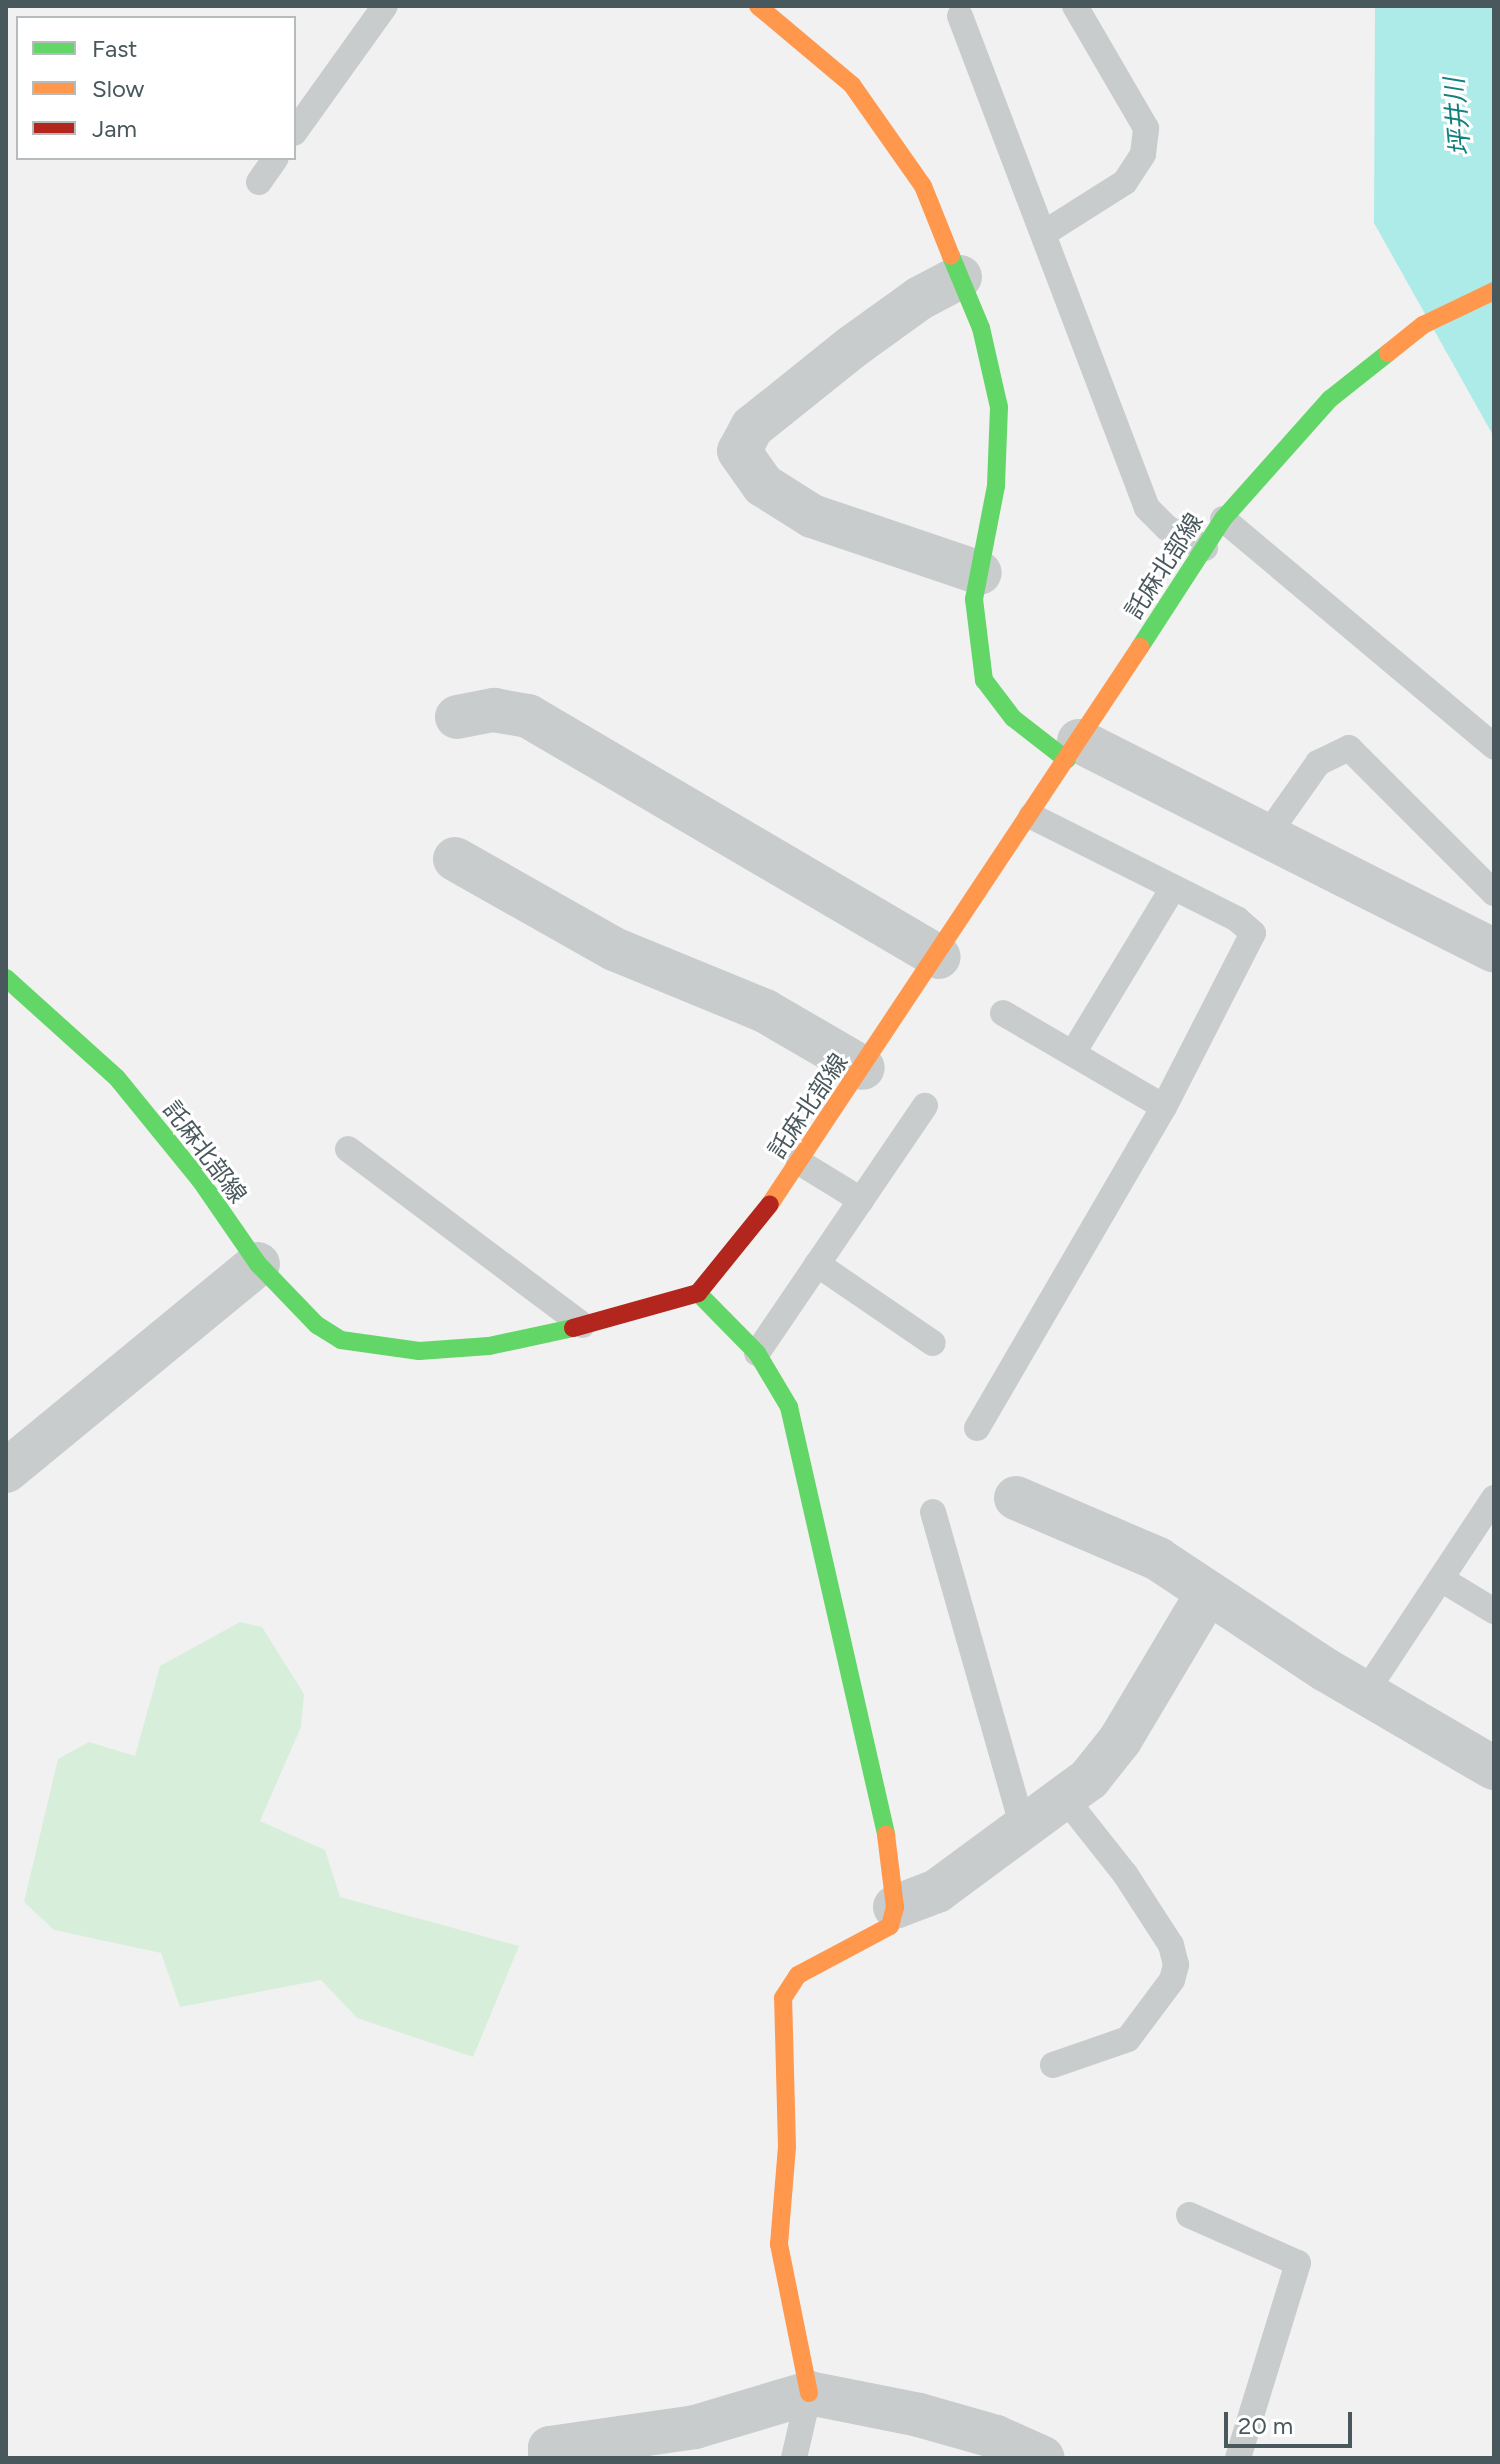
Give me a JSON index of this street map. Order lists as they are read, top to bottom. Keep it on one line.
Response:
{"streets":{"main road":["託麻北部線"]},"water":["坪井川"],"legend":["Fast","Slow","Jam"],"scale_bar":"20 m"}
